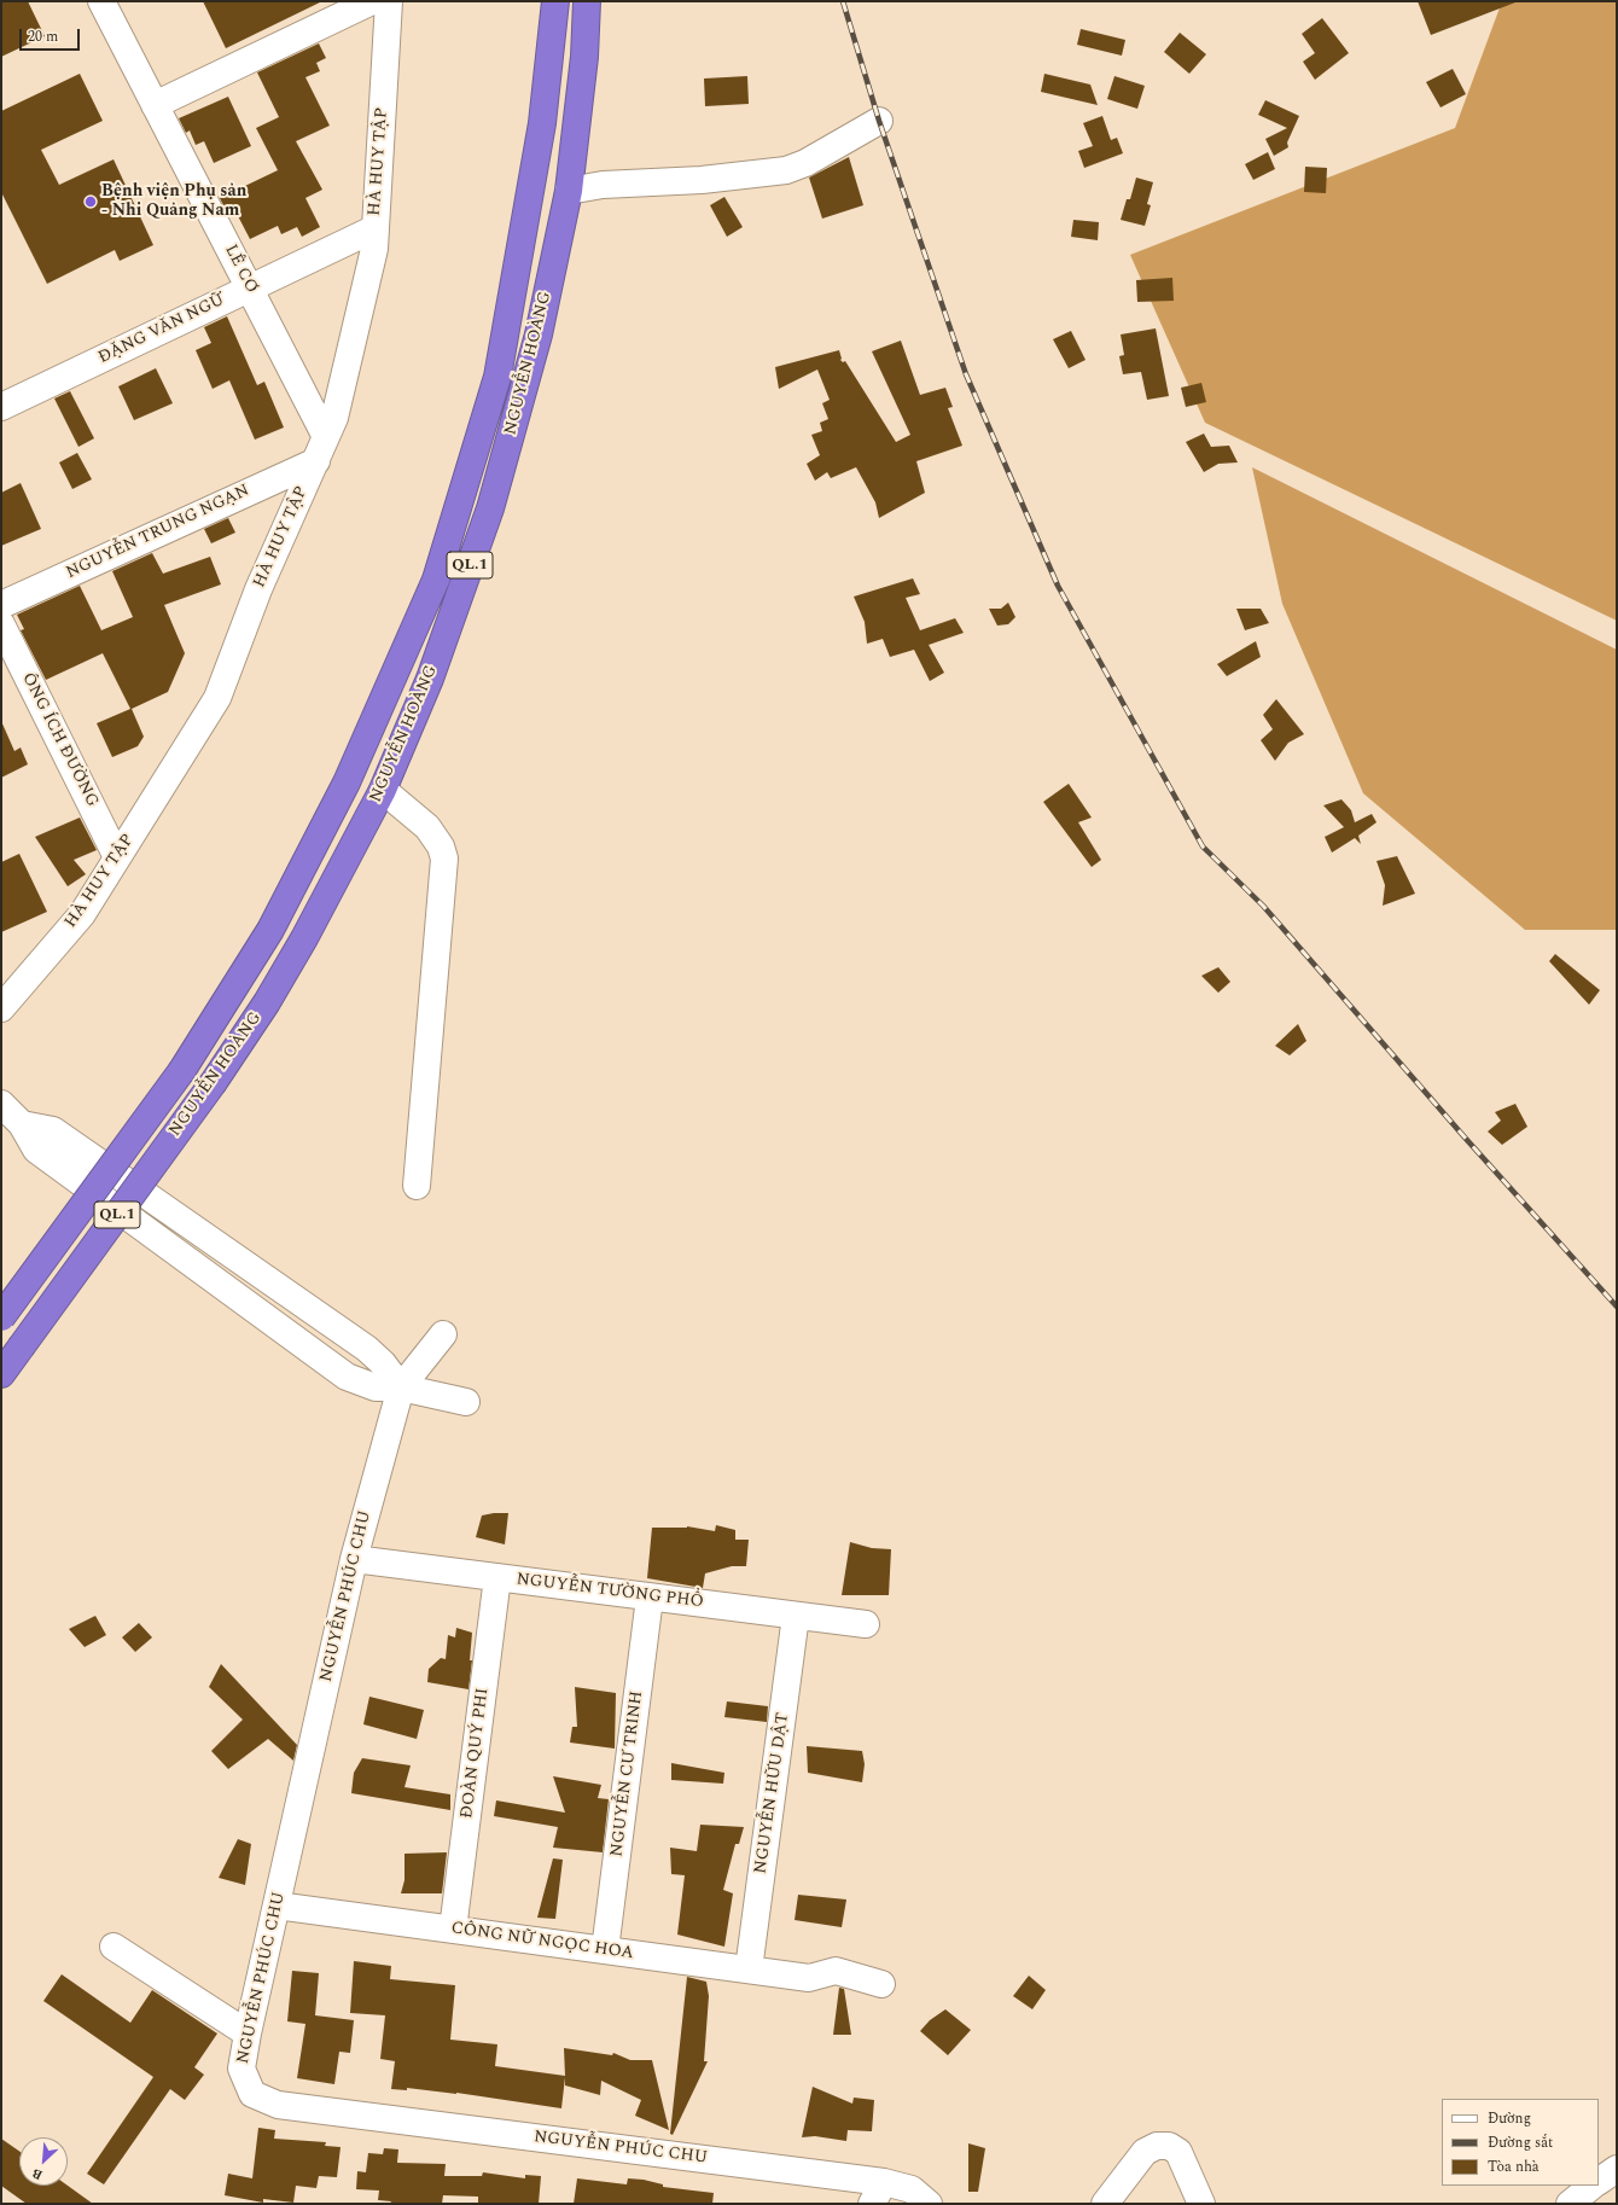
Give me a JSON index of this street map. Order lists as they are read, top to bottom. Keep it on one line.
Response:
{"streets":{"highway":["NGUYỄN HOÀNG","QL.1"],"street":["HÀ HUY TẬP","LÊ CƠ","ĐẶNG VĂN NGỮ","NGUYỄN TRUNG NGẠN","ÔNG ÍCH ĐƯỜNG","NGUYỄN TƯỜNG PHỔ","NGUYỄN PHÚC CHU","ĐOÀN QUÝ PHI","NGUYỄN CƯ TRINH","NGUYỄN HỮU DẬT","CÔNG NỮ NGỌC HOA"]},"crossings":[["HÀ HUY TẬP","LÊ CƠ"],["HÀ HUY TẬP","ĐẶNG VĂN NGỮ"],["HÀ HUY TẬP","NGUYỄN TRUNG NGẠN"],["HÀ HUY TẬP","ÔNG ÍCH ĐƯỜNG"],["LÊ CƠ","ĐẶNG VĂN NGỮ"],["NGUYỄN TƯỜNG PHỔ","NGUYỄN PHÚC CHU"],["NGUYỄN TƯỜNG PHỔ","ĐOÀN QUÝ PHI"],["NGUYỄN TƯỜNG PHỔ","NGUYỄN CƯ TRINH"],["NGUYỄN TƯỜNG PHỔ","NGUYỄN HỮU DẬT"],["NGUYỄN PHÚC CHU","CÔNG NỮ NGỌC HOA"],["ĐOÀN QUÝ PHI","CÔNG NỮ NGỌC HOA"],["NGUYỄN CƯ TRINH","CÔNG NỮ NGỌC HOA"],["NGUYỄN HỮU DẬT","CÔNG NỮ NGỌC HOA"]],"places":["Bệnh viện Phụ sản - Nhi Quảng Nam"],"legend":["Đường","Đường sắt","Tòa nhà"],"scale_bar":"20 m","north":"bottom left"}
